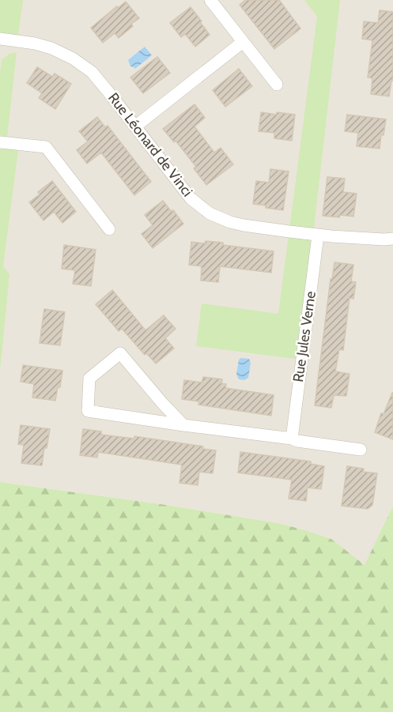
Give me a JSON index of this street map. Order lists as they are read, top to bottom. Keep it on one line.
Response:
{"streets":{"street":["Rue Léonard de Vinci","Rue Jules Verne"]},"crossings":[["Rue Léonard de Vinci","Rue Jules Verne"]]}
